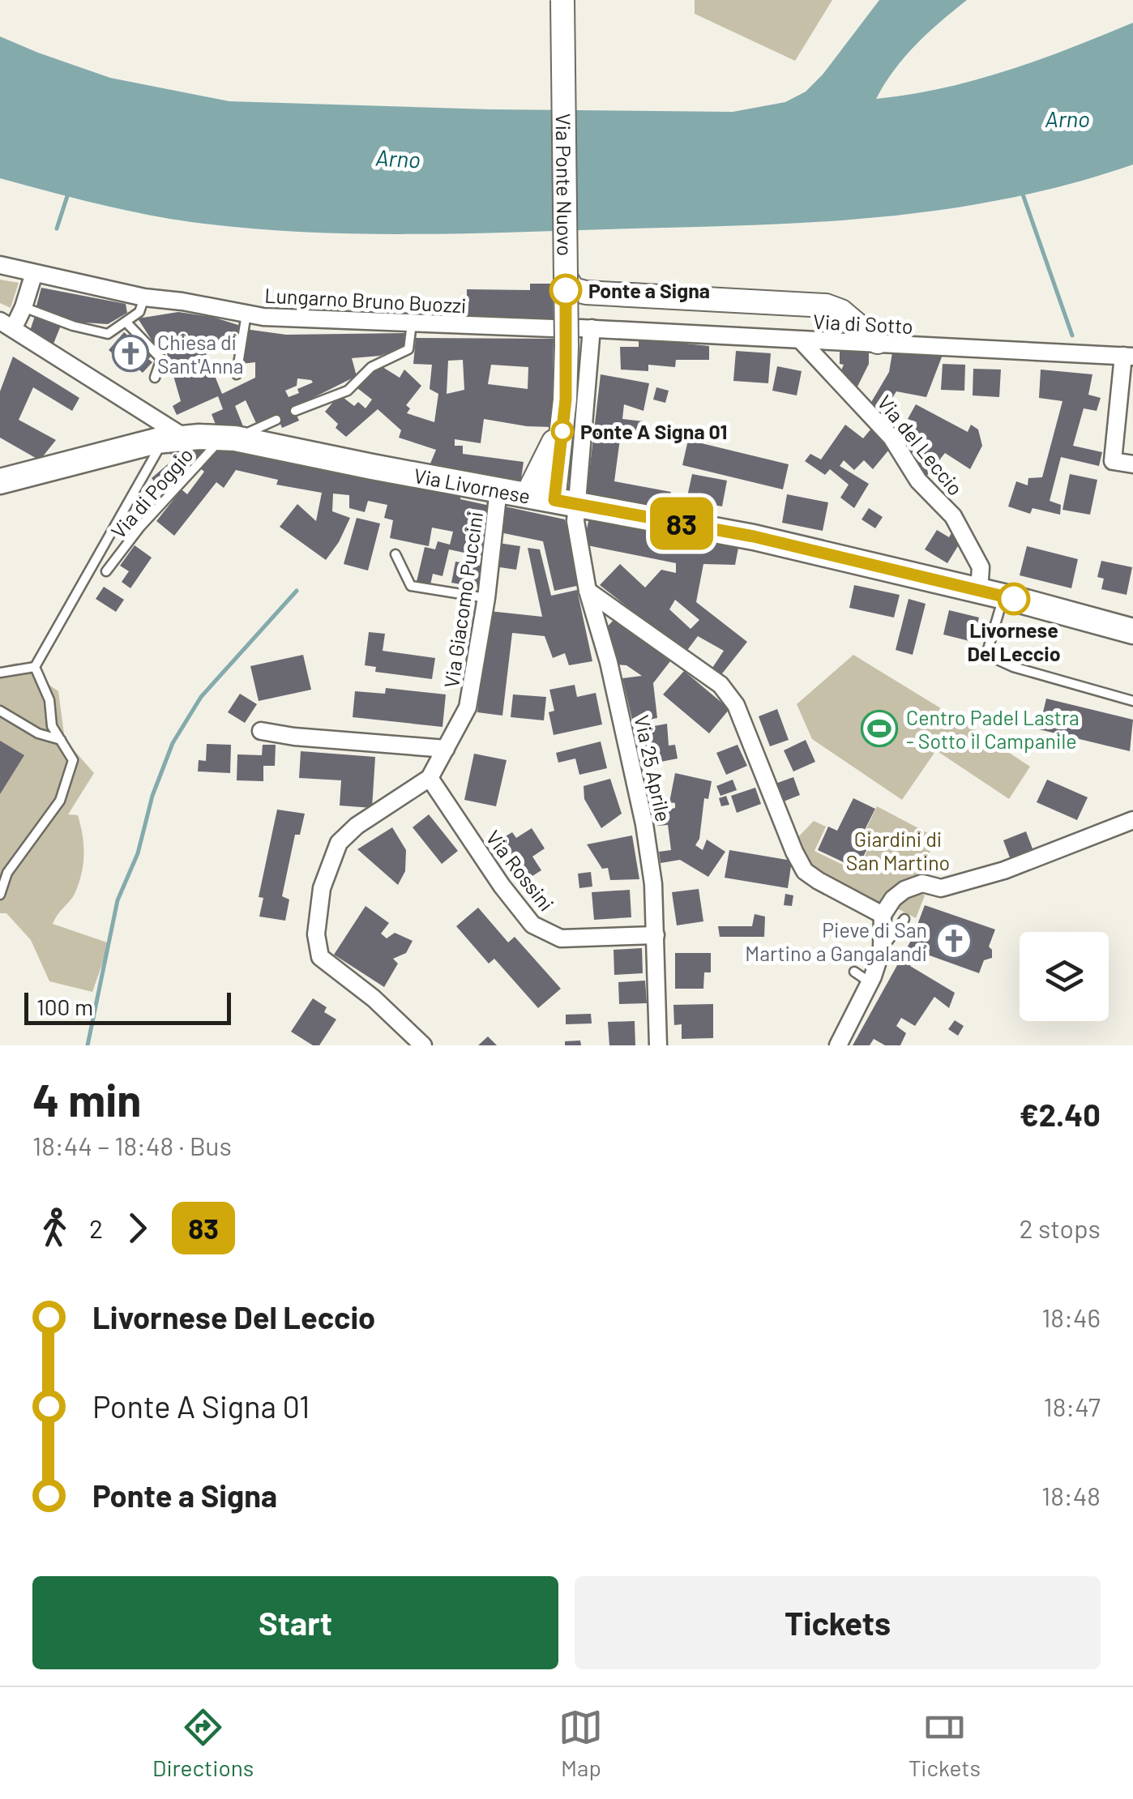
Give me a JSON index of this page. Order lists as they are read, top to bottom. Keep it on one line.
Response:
{"streets":{"main road":["Via Ponte Nuovo","Via Livornese"],"street":["Lungarno Bruno Buozzi","Via di Sotto","Via del Leccio","Via Giacomo Puccini","Via 25 Aprile","Via Rossini"],"lane":["Via di Poggio"]},"crossings":[["Via Ponte Nuovo","Lungarno Bruno Buozzi"],["Via Ponte Nuovo","Via di Sotto"],["Via Ponte Nuovo","Via Livornese"],["Via Ponte Nuovo","Via 25 Aprile"],["Lungarno Bruno Buozzi","Via di Sotto"],["Lungarno Bruno Buozzi","Via 25 Aprile"],["Via di Sotto","Via del Leccio"],["Via di Sotto","Via 25 Aprile"],["Via del Leccio","Via Livornese"],["Via Livornese","Via di Poggio"],["Via Livornese","Via Giacomo Puccini"],["Via Livornese","Via 25 Aprile"],["Via Giacomo Puccini","Via Rossini"],["Via 25 Aprile","Via Rossini"]],"water":["Arno"],"parks":["Giardini di San Martino"],"places":{"other":["Ponte a Signa","Ponte A Signa 01","Livornese Del Leccio"],"church":["Chiesa di Sant'Anna","Pieve di San Martino a Gangalandi"],"sports":["Centro Padel Lastra - Sotto il Campanile"]},"lines":["bus line 83"],"scale_bar":"100 m","page":{"on_map":"83","scale":"100 m","heading":["4 min","18:44 – 18:48 · Bus","€2.40"],"legs":["2","83","2 stops"],"list":[{"name":"Livornese Del Leccio","value":"18:46"},{"name":"Ponte A Signa 01","value":"18:47"},{"name":"Ponte a Signa","value":"18:48"}],"buttons":["Start","Tickets"],"tabs":["Directions","Map","Tickets"]}}
